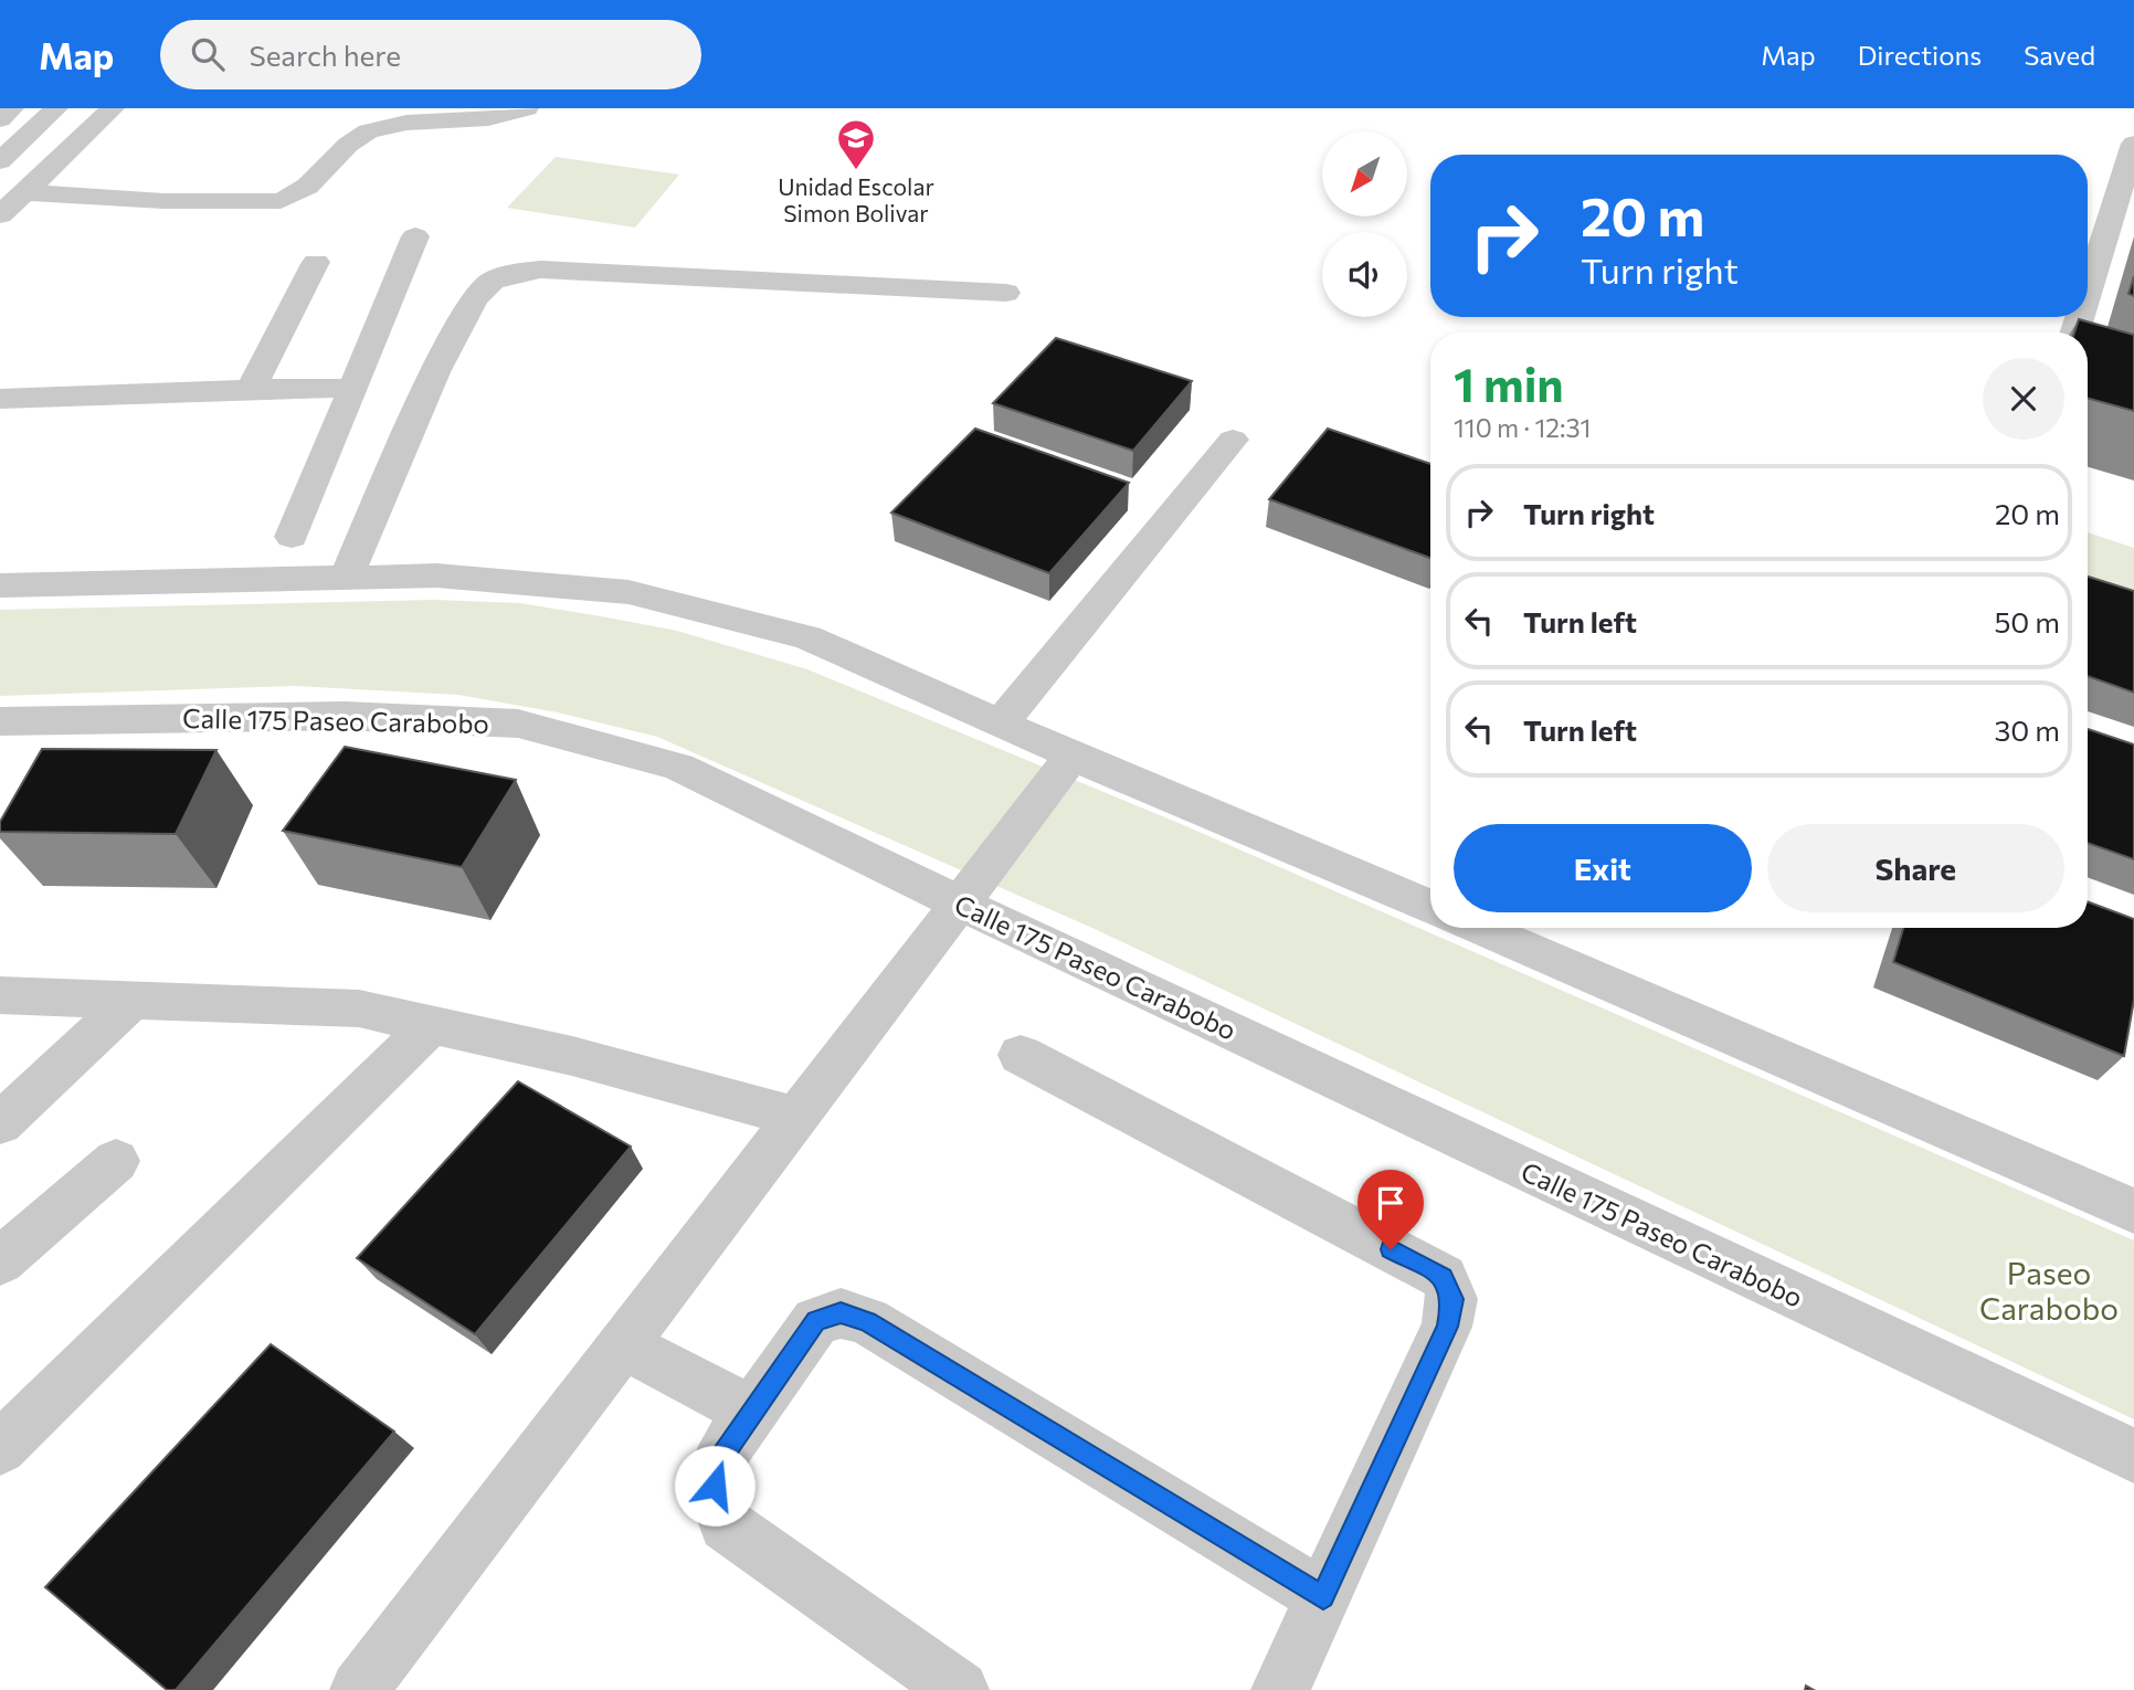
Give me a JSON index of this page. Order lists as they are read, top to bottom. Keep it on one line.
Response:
{"streets":{"street":["Calle 175 Paseo Carabobo"]},"parks":["Paseo Carabobo"],"places":{"school or university":["Unidad Escolar Simon Bolivar"]},"north":"bottom left","page":{"header":"Map","search":"Search here","nav":["Map","Directions","Saved"],"turn":["20 m","Turn right"],"heading":["1 min","110 m · 12:31"],"list":[{"name":"Turn right","value":"20 m"},{"name":"Turn left","value":"50 m"},{"name":"Turn left","value":"30 m"}],"buttons":["Exit","Share"]}}
